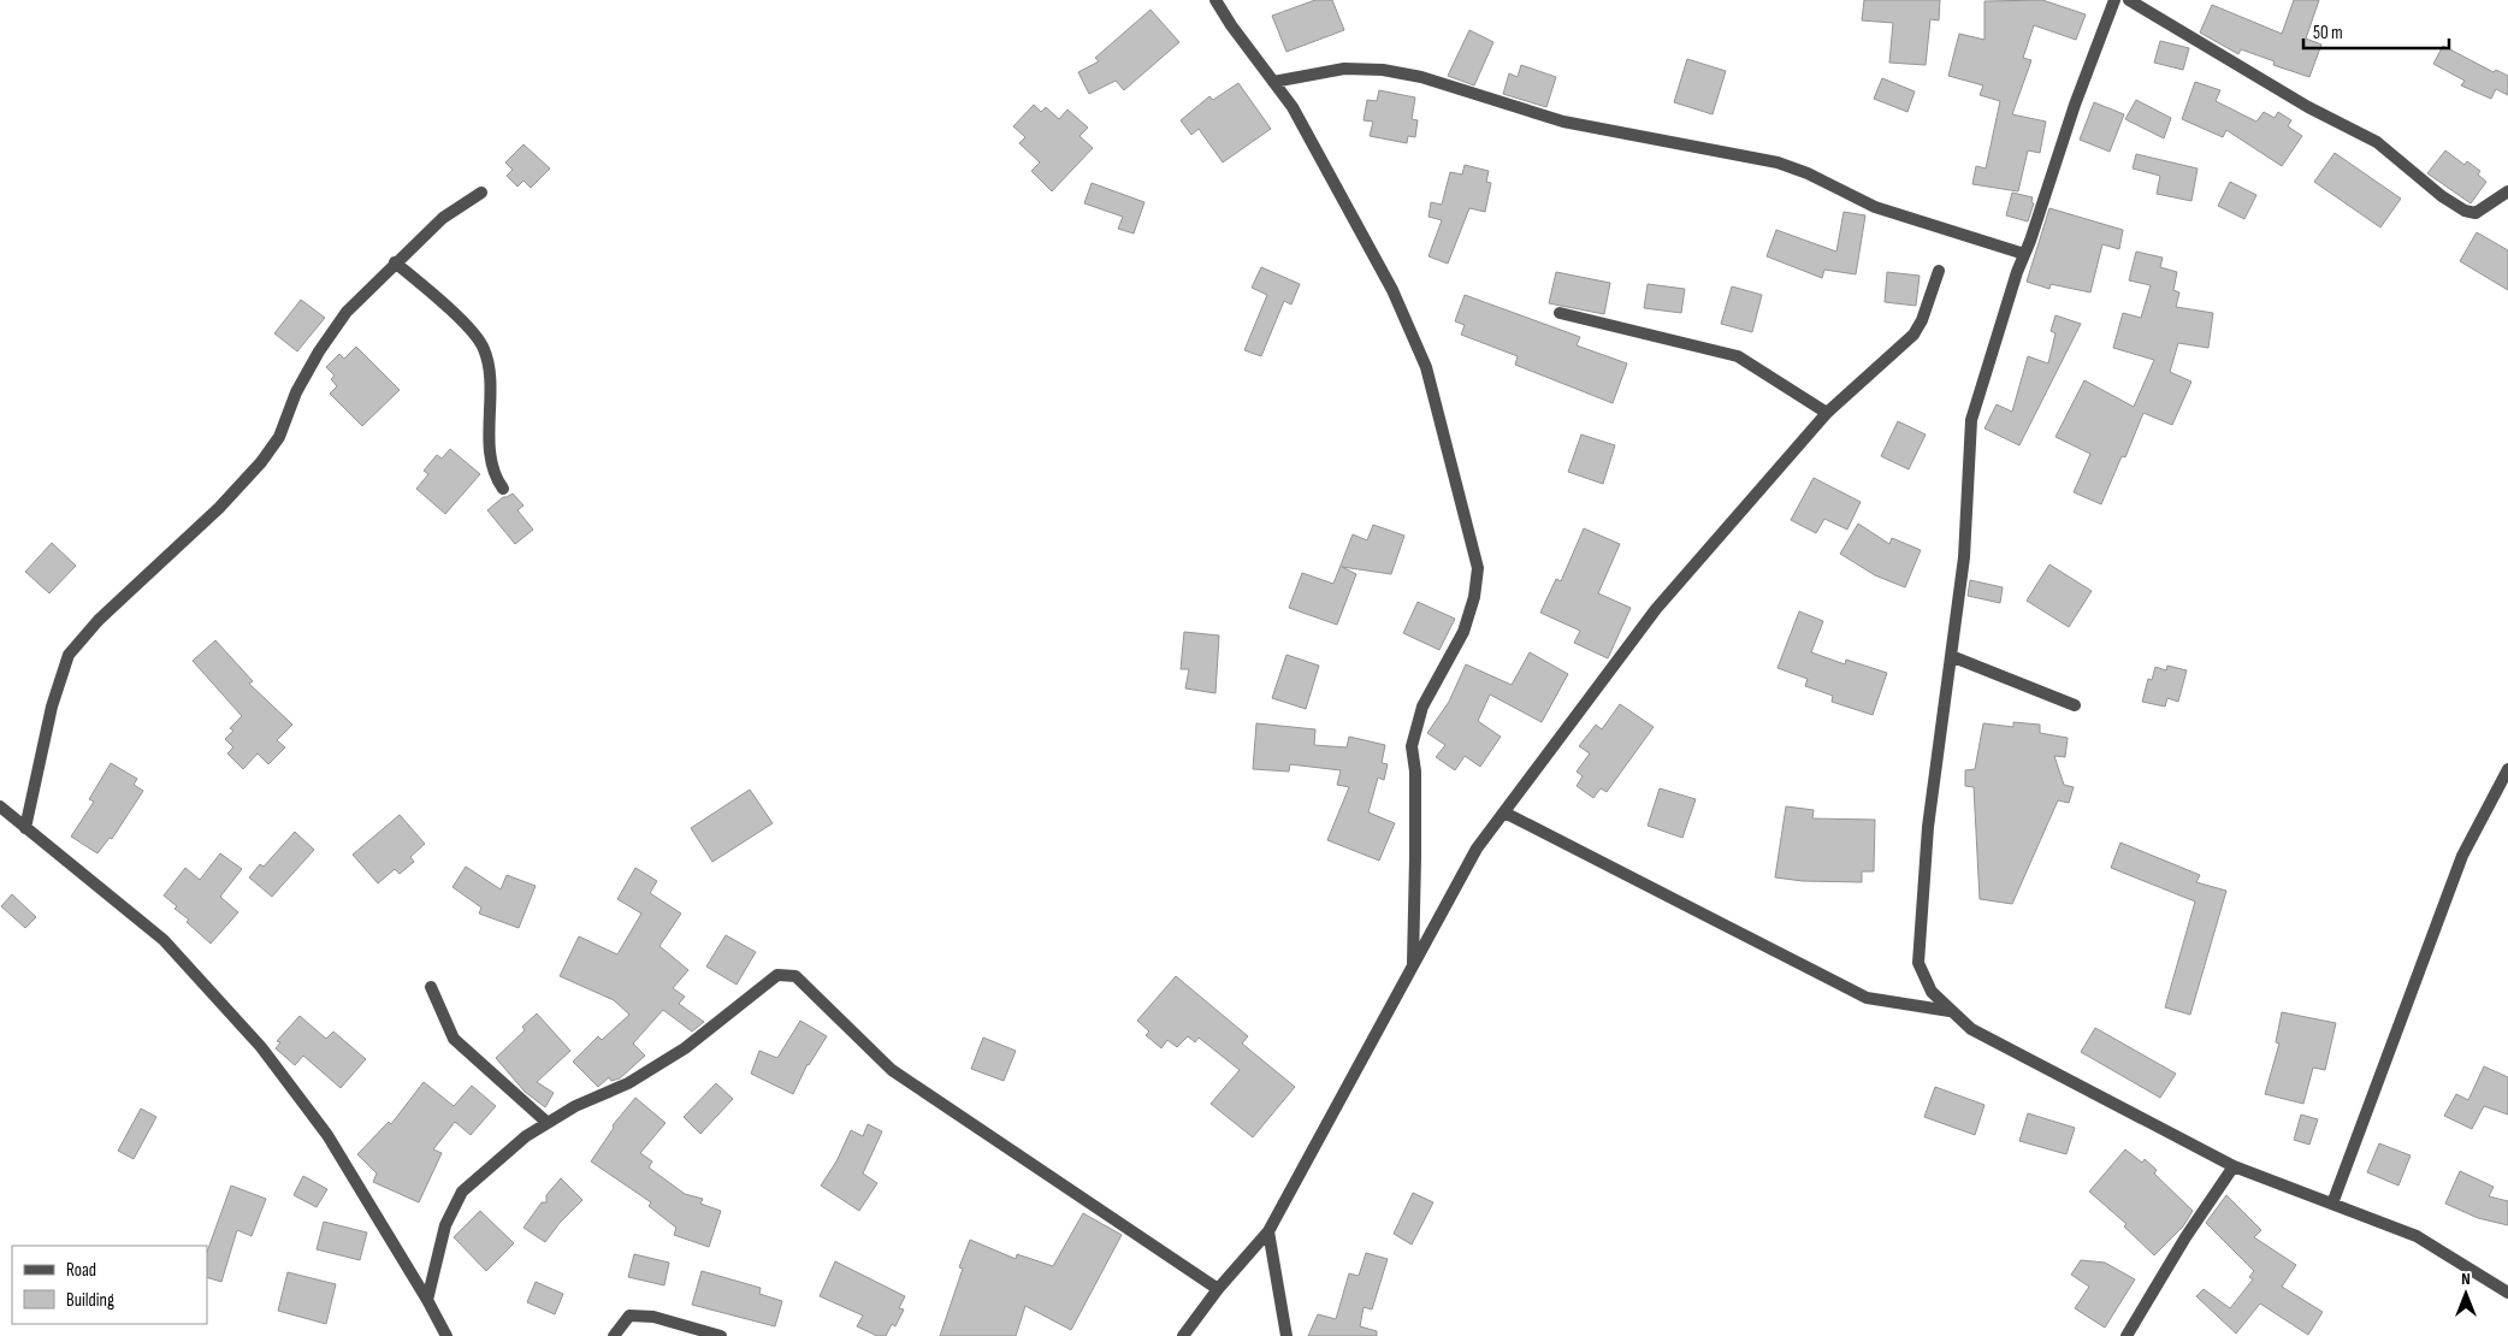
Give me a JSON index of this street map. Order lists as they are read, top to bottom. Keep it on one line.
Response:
{"legend":["Road","Building"],"scale_bar":"50 m","north":"top"}
